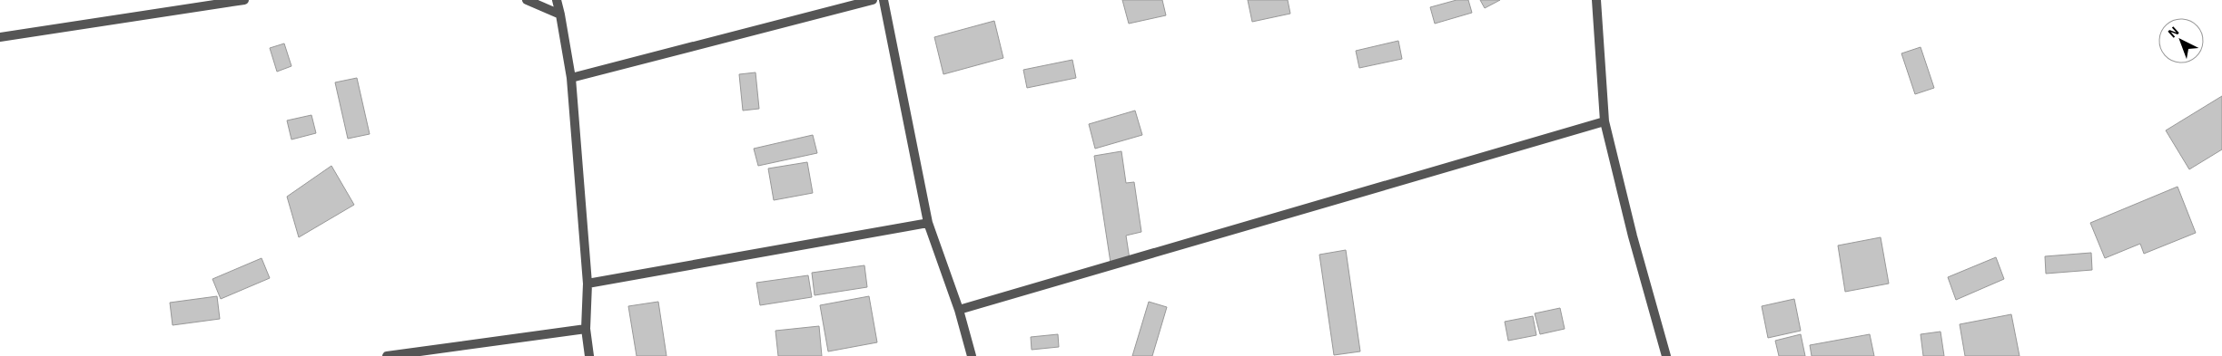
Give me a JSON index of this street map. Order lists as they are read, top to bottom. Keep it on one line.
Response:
{"north":"top left"}
